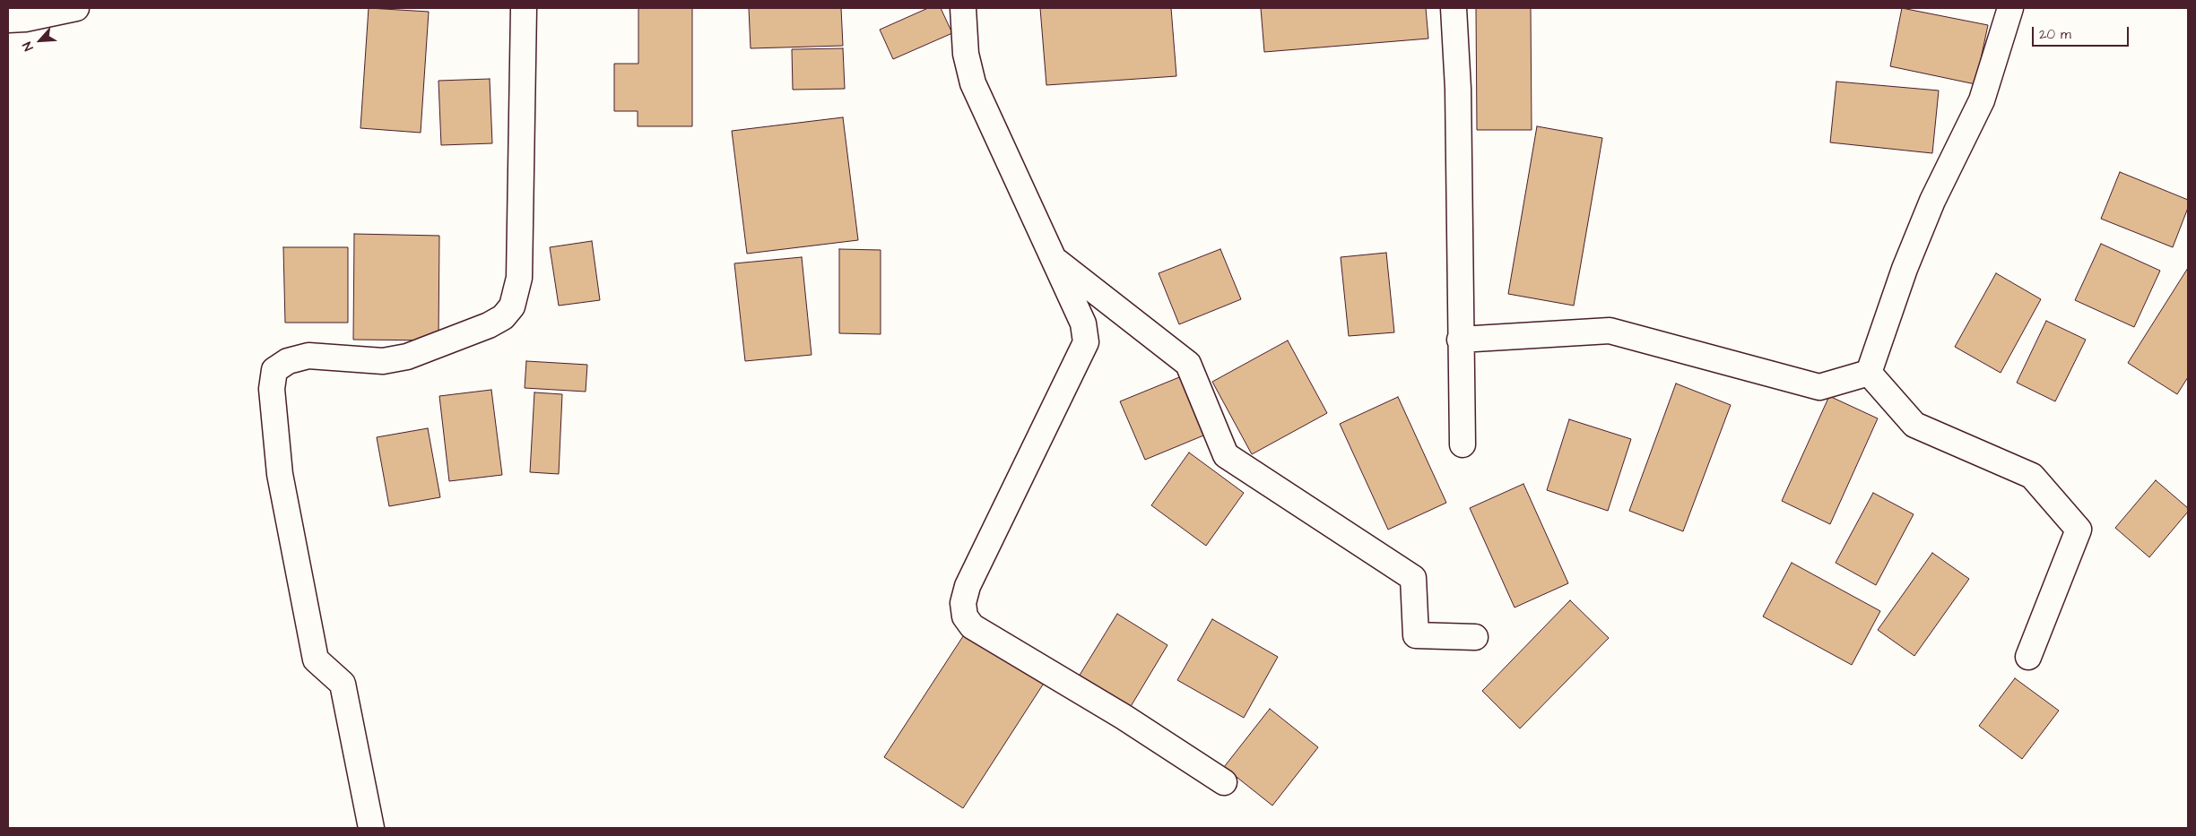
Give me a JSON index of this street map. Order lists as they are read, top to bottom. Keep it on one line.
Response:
{"scale_bar":"20 m","north":"bottom left"}
